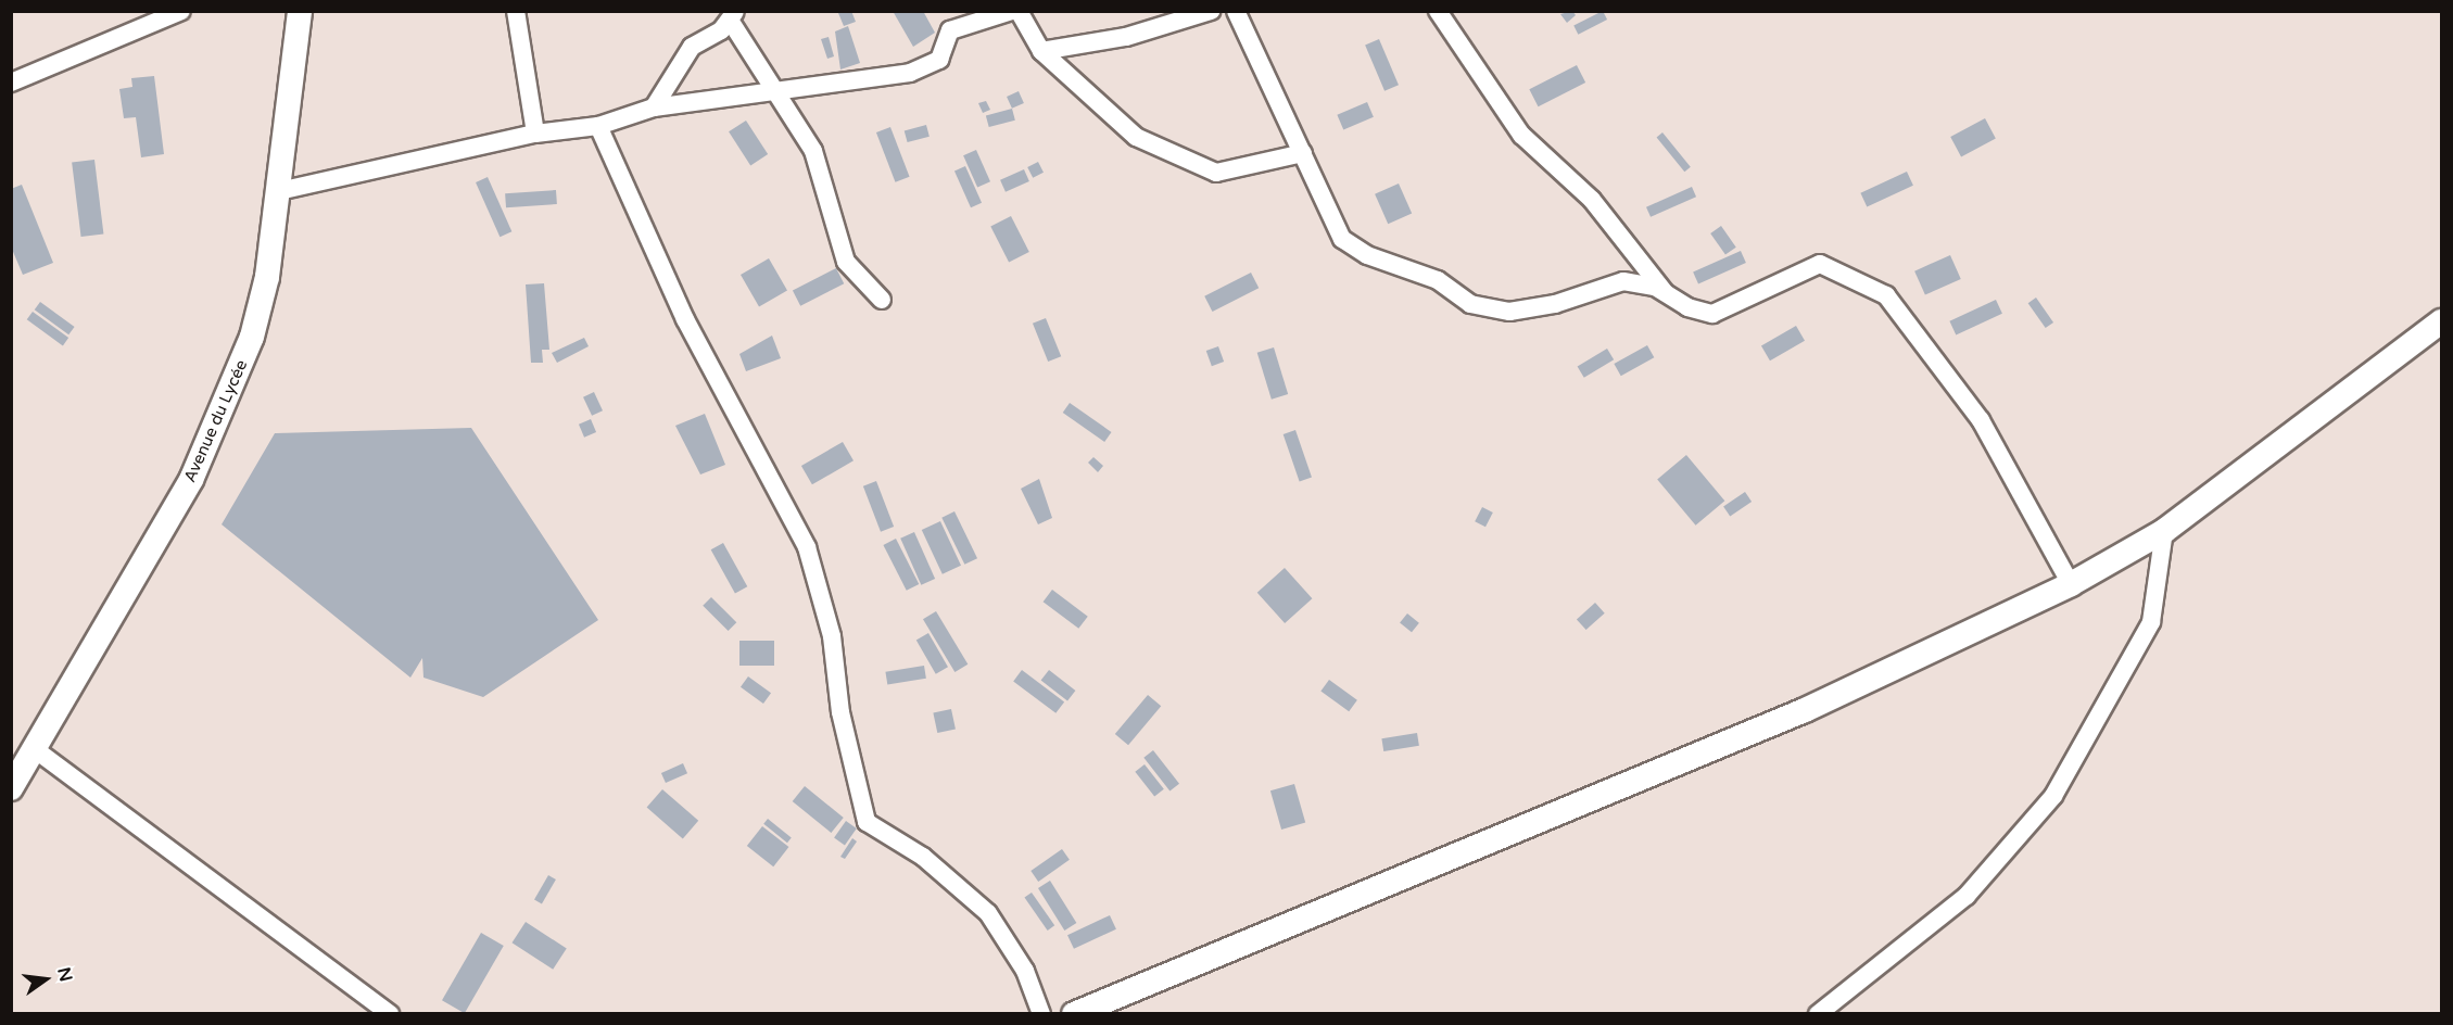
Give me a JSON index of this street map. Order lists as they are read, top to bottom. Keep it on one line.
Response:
{"streets":{"main road":["Avenue du Lycée"]},"north":"right"}
